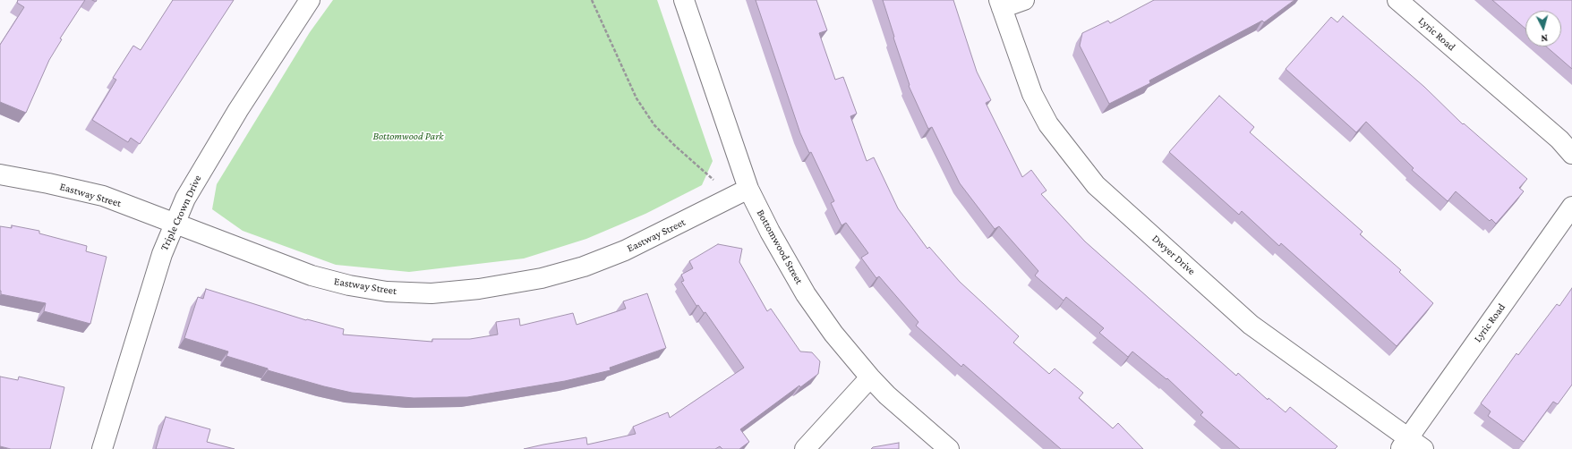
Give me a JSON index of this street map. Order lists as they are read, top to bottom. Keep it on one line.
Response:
{"streets":{"street":["Lyric Road","Eastway Street","Triple Crown Drive","Bottomwood Street","Dwyer Drive"]},"crossings":[["Lyric Road","Dwyer Drive"],["Eastway Street","Triple Crown Drive"],["Eastway Street","Bottomwood Street"]],"parks":["Bottomwood Park"],"north":"bottom"}
